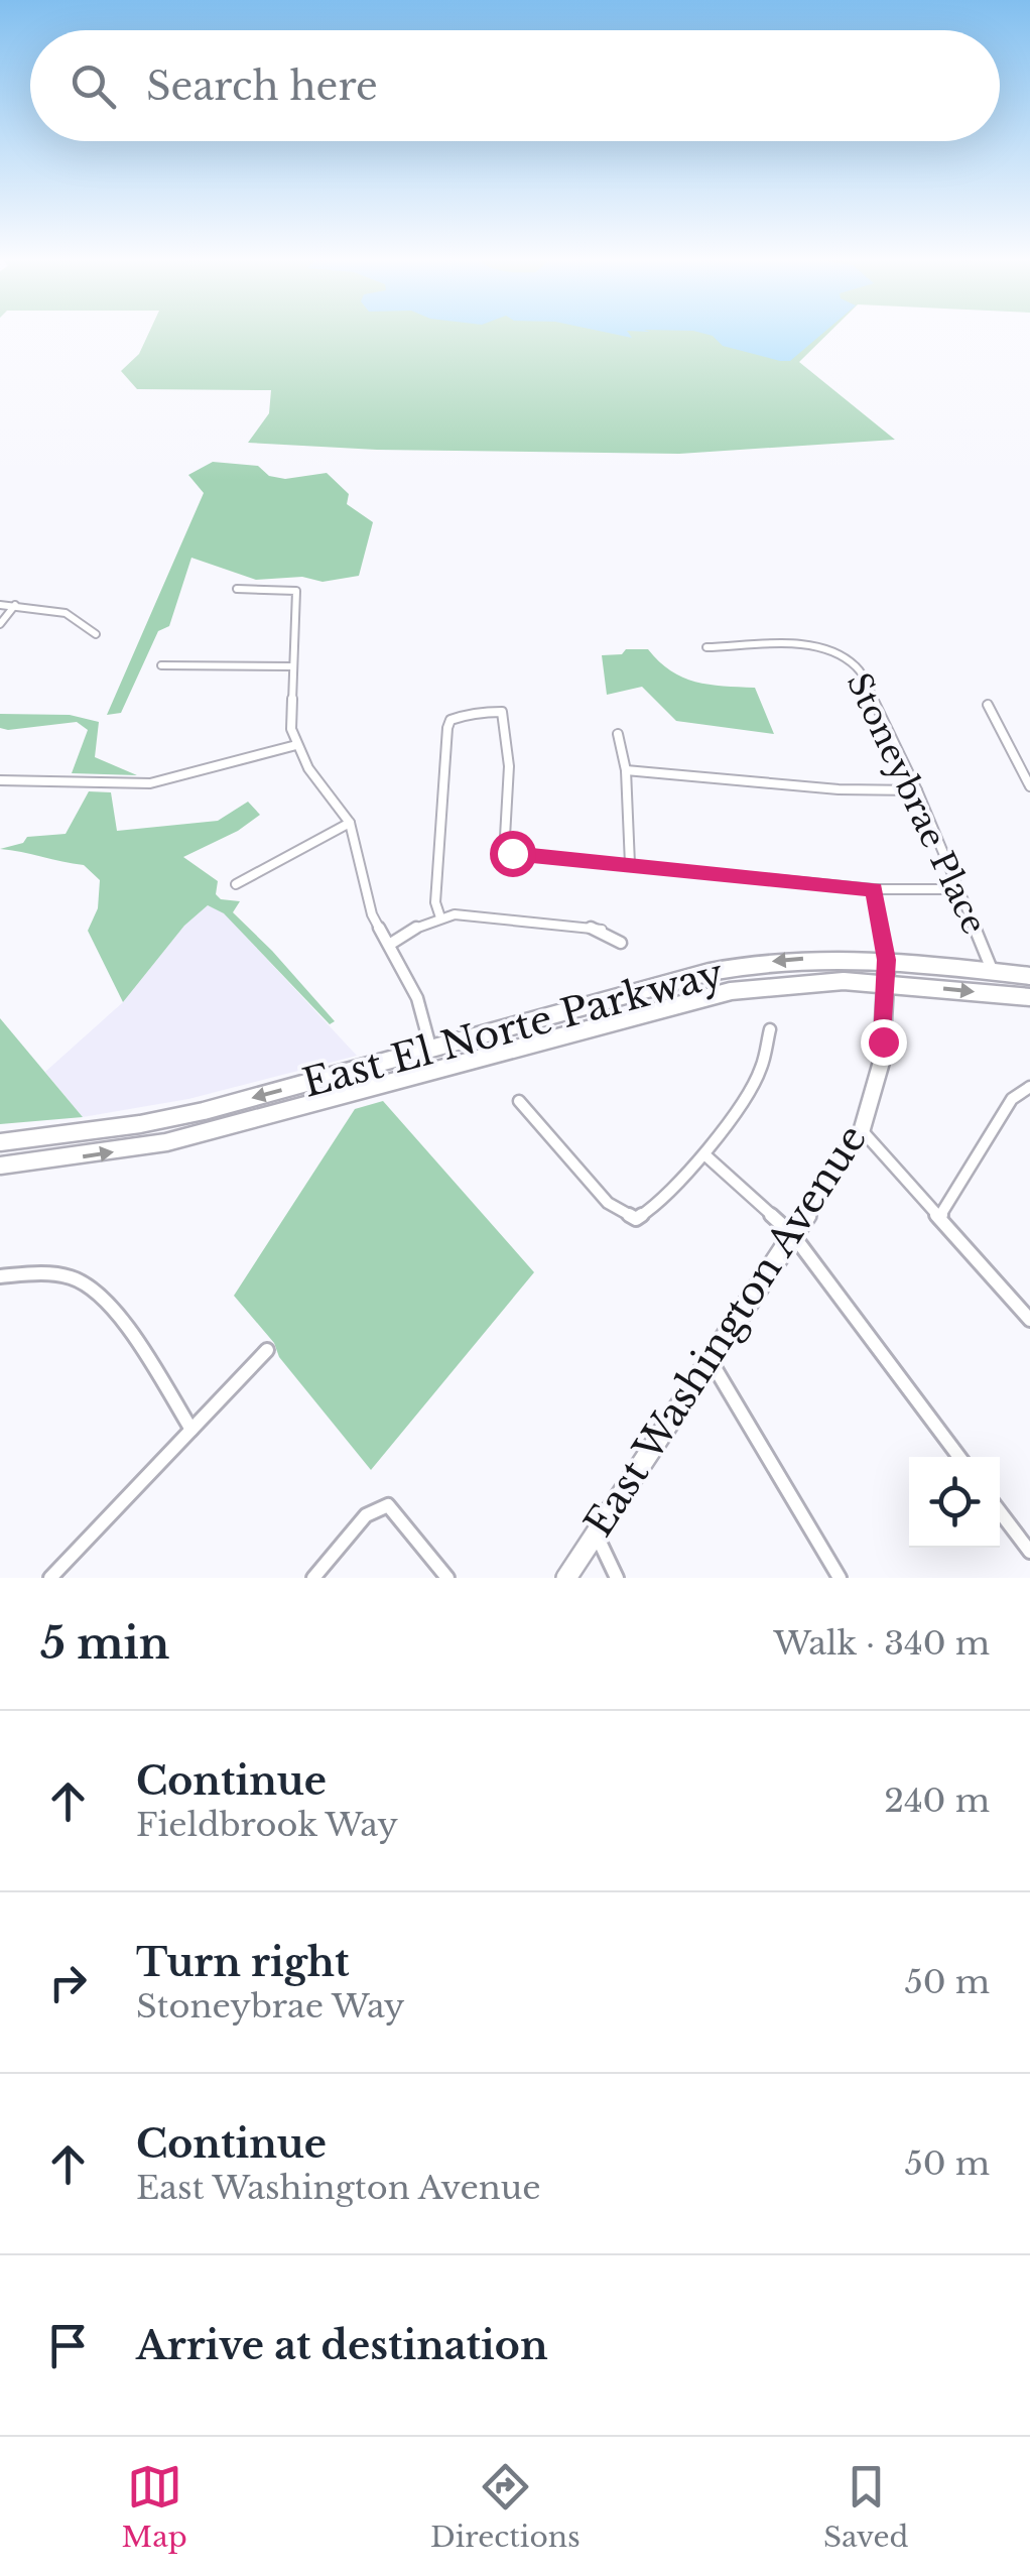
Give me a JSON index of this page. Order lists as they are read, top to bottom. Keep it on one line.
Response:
{"streets":{"main road":["East El Norte Parkway","East Washington Avenue"],"street":["Stoneybrae Place"]},"crossings":[["Stoneybrae Place","East El Norte Parkway"],["East El Norte Parkway","East Washington Avenue"]],"page":{"search":"Search here","heading":["5 min","Walk · 340 m"],"list":[["Continue","Fieldbrook Way","240 m"],["Turn right","Stoneybrae Way","50 m"],["Continue","East Washington Avenue","50 m"],"Arrive at destination"],"nav":["Map","Directions","Saved"]}}
